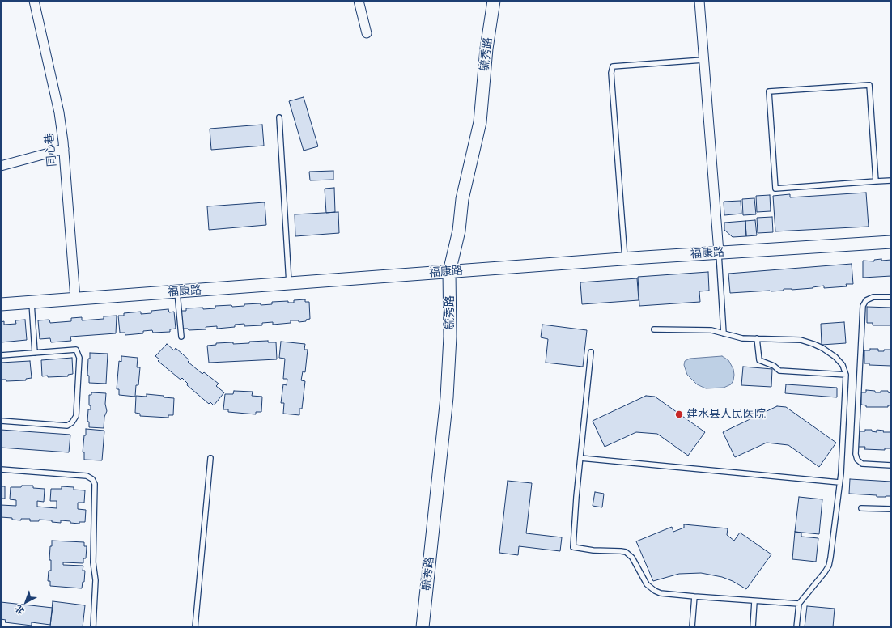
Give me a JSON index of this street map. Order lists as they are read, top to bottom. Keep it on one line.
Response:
{"streets":{"street":["毓秀路","同心巷","福康路"]},"crossings":[["毓秀路","福康路"],["同心巷","福康路"]],"places":["建水县人民医院"],"north":"bottom left"}
